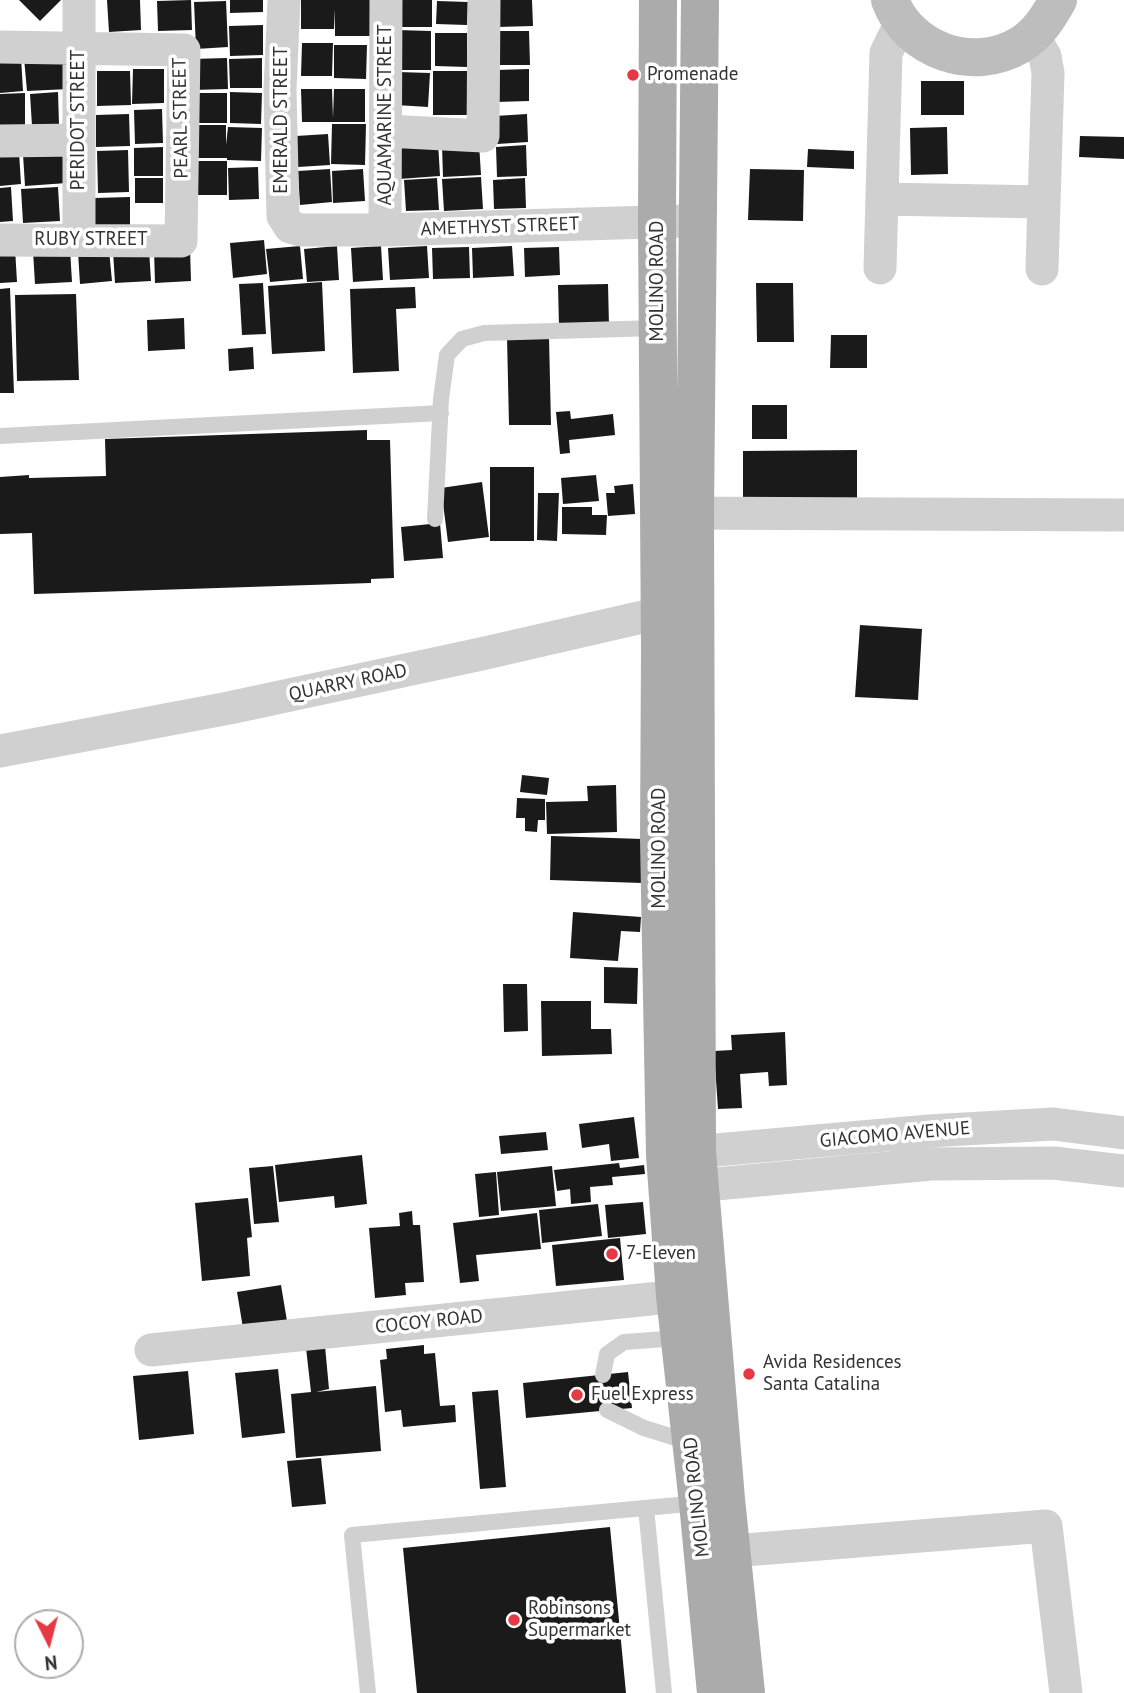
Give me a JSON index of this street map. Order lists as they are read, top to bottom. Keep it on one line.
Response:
{"streets":{"main road":["MOLINO ROAD"],"street":["AQUAMARINE STREET","PEARL STREET","PERIDOT STREET","EMERALD STREET","AMETHYST STREET","RUBY STREET","QUARRY ROAD","GIACOMO AVENUE","COCOY ROAD"]},"crossings":[["AQUAMARINE STREET","AMETHYST STREET"],["PEARL STREET","PERIDOT STREET"],["PEARL STREET","RUBY STREET"],["PERIDOT STREET","RUBY STREET"],["EMERALD STREET","AMETHYST STREET"],["AMETHYST STREET","MOLINO ROAD"],["MOLINO ROAD","QUARRY ROAD"],["MOLINO ROAD","GIACOMO AVENUE"],["MOLINO ROAD","COCOY ROAD"]],"places":["Promenade","7-Eleven","Avida Residences Santa Catalina","Fuel Express","Robinsons Supermarket"],"north":"bottom"}
